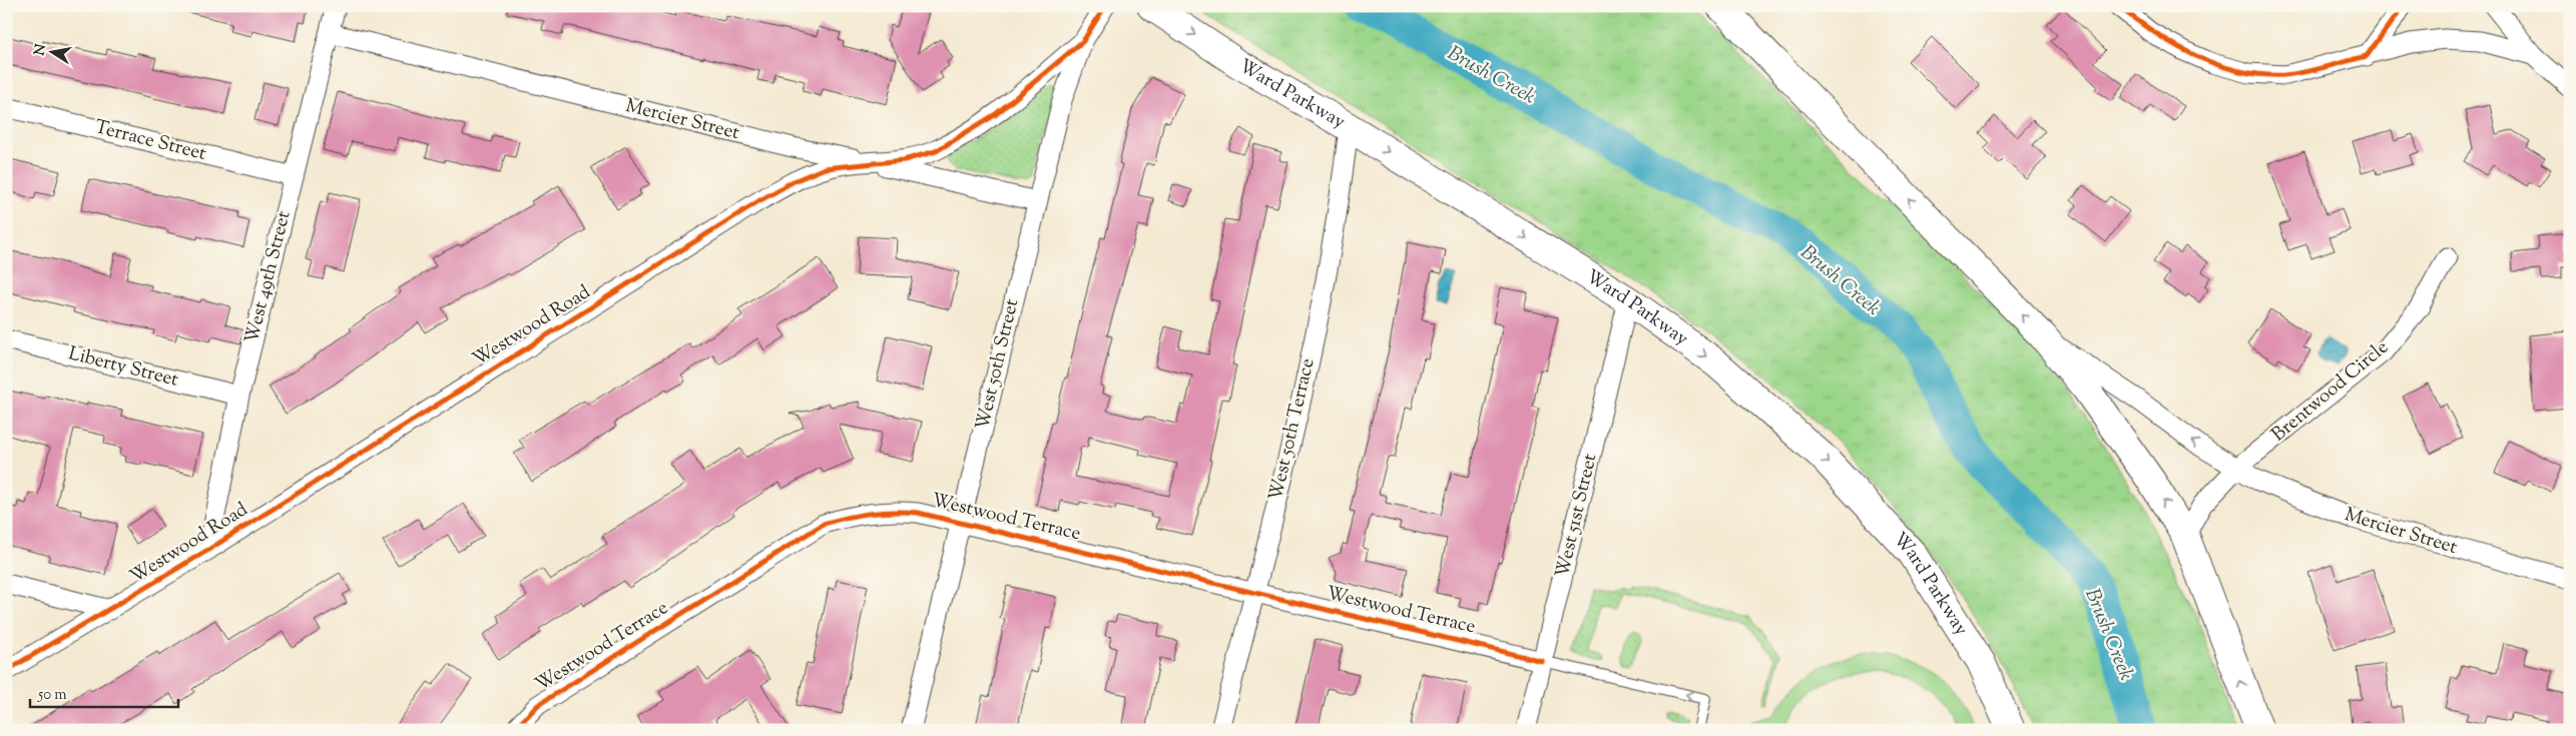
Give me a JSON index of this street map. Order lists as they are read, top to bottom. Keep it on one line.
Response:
{"streets":{"highway":["Ward Parkway"],"street":["Mercier Street","Terrace Street","West 49th Street","Westwood Road","West 50th Street","Liberty Street","Brentwood Circle","West 50th Terrace","West 51st Street","Westwood Terrace"]},"crossings":[["Ward Parkway","West 50th Terrace"],["Ward Parkway","West 51st Street"],["Mercier Street","West 49th Street"],["Mercier Street","Westwood Road"],["Mercier Street","West 50th Street"],["Mercier Street","Brentwood Circle"],["Terrace Street","West 49th Street"],["West 49th Street","Westwood Road"],["West 49th Street","Liberty Street"],["Westwood Road","West 50th Street"],["West 50th Street","Westwood Terrace"],["West 50th Terrace","Westwood Terrace"],["West 51st Street","Westwood Terrace"]],"water":["Brush Creek"],"scale_bar":"50 m","north":"left"}
